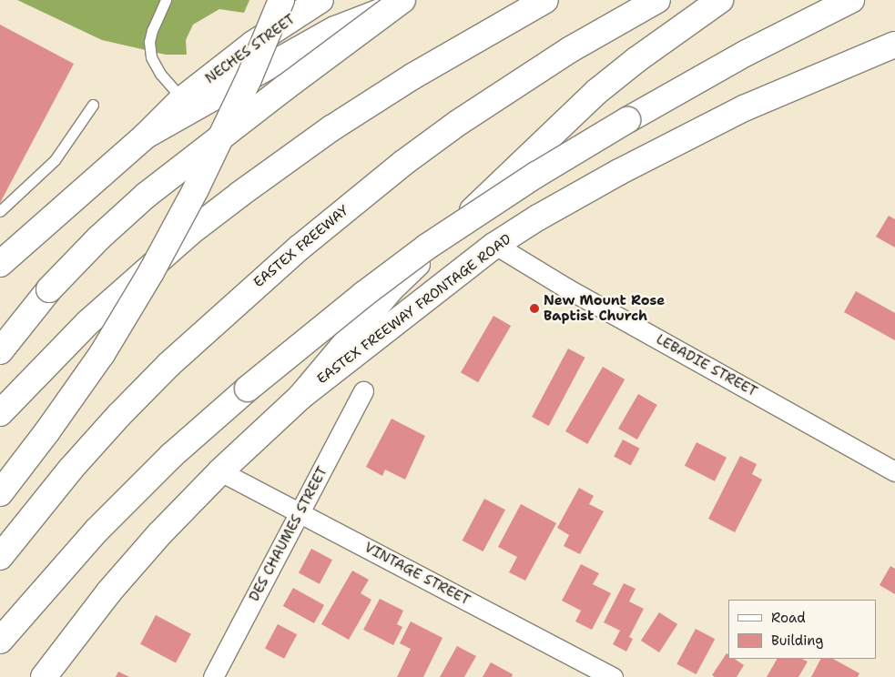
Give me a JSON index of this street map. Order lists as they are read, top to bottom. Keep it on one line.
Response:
{"streets":{"main road":["NECHES STREET","EASTEX FREEWAY","EASTEX FREEWAY FRONTAGE ROAD"],"street":["LEBADIE STREET","DES CHAUMES STREET","VINTAGE STREET"]},"crossings":[["EASTEX FREEWAY FRONTAGE ROAD","LEBADIE STREET"],["EASTEX FREEWAY FRONTAGE ROAD","VINTAGE STREET"],["DES CHAUMES STREET","VINTAGE STREET"]],"places":["New Mount Rose Baptist Church"],"legend":["Road","Building"]}
